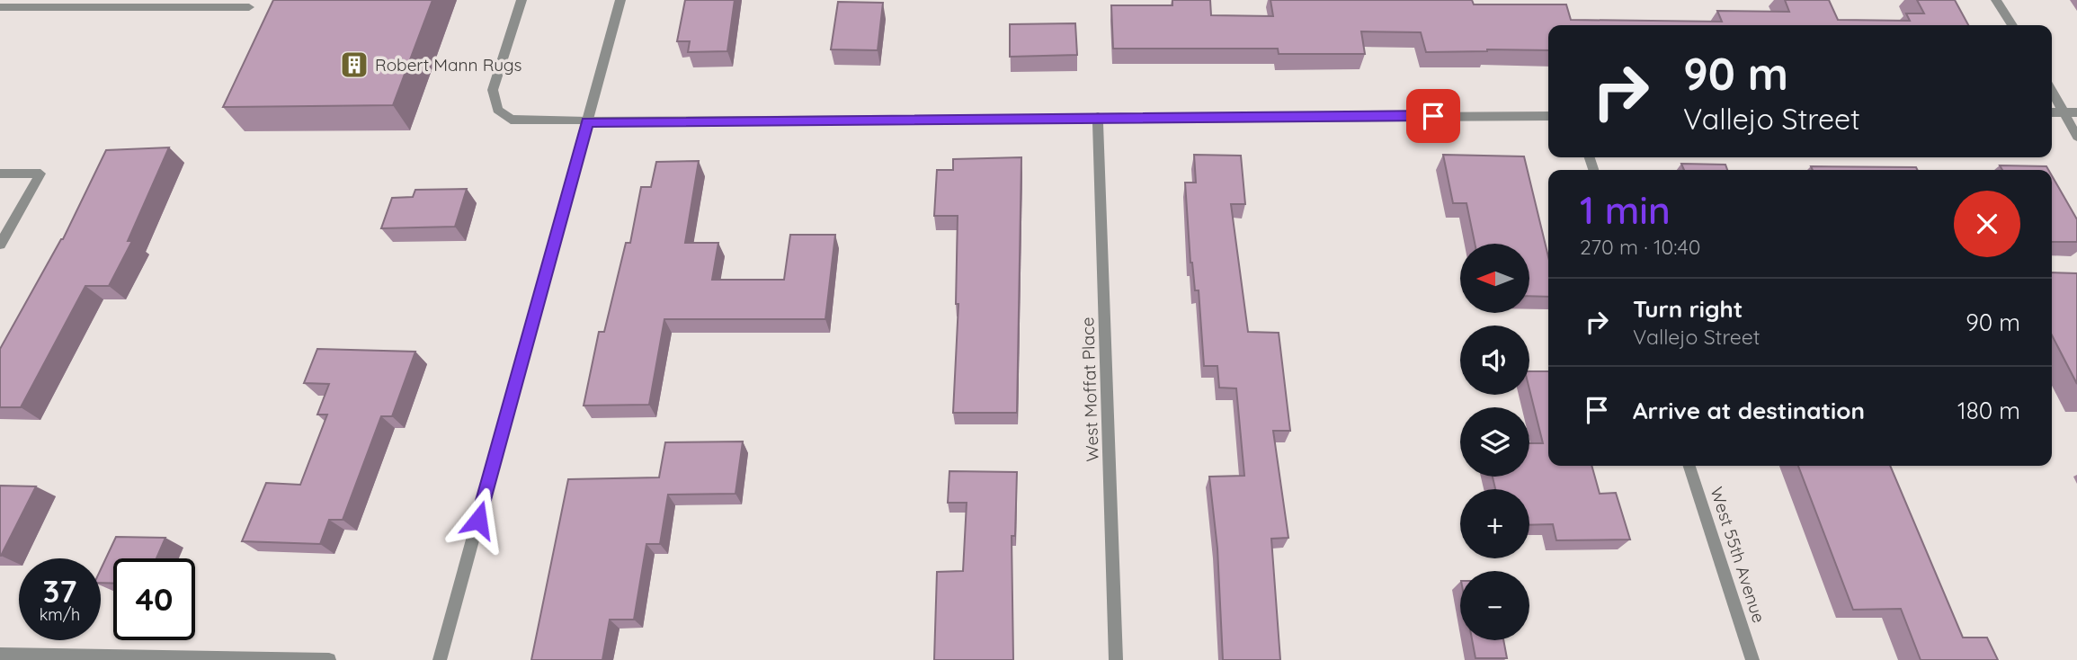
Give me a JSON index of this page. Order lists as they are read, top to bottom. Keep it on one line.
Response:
{"streets":{"street":["West Moffat Place","West 55th Avenue"]},"places":{"building":["Robert Mann Rugs"]},"north":"left","page":{"turn":["90 m","Vallejo Street"],"heading":["1 min","270 m · 10:40"],"map_buttons":["+","−"],"list":[{"name":"Turn right","note":"Vallejo Street","value":"90 m"},{"name":"Arrive at destination","value":"180 m"}],"speed":"37 km/h","limit":"40"}}
